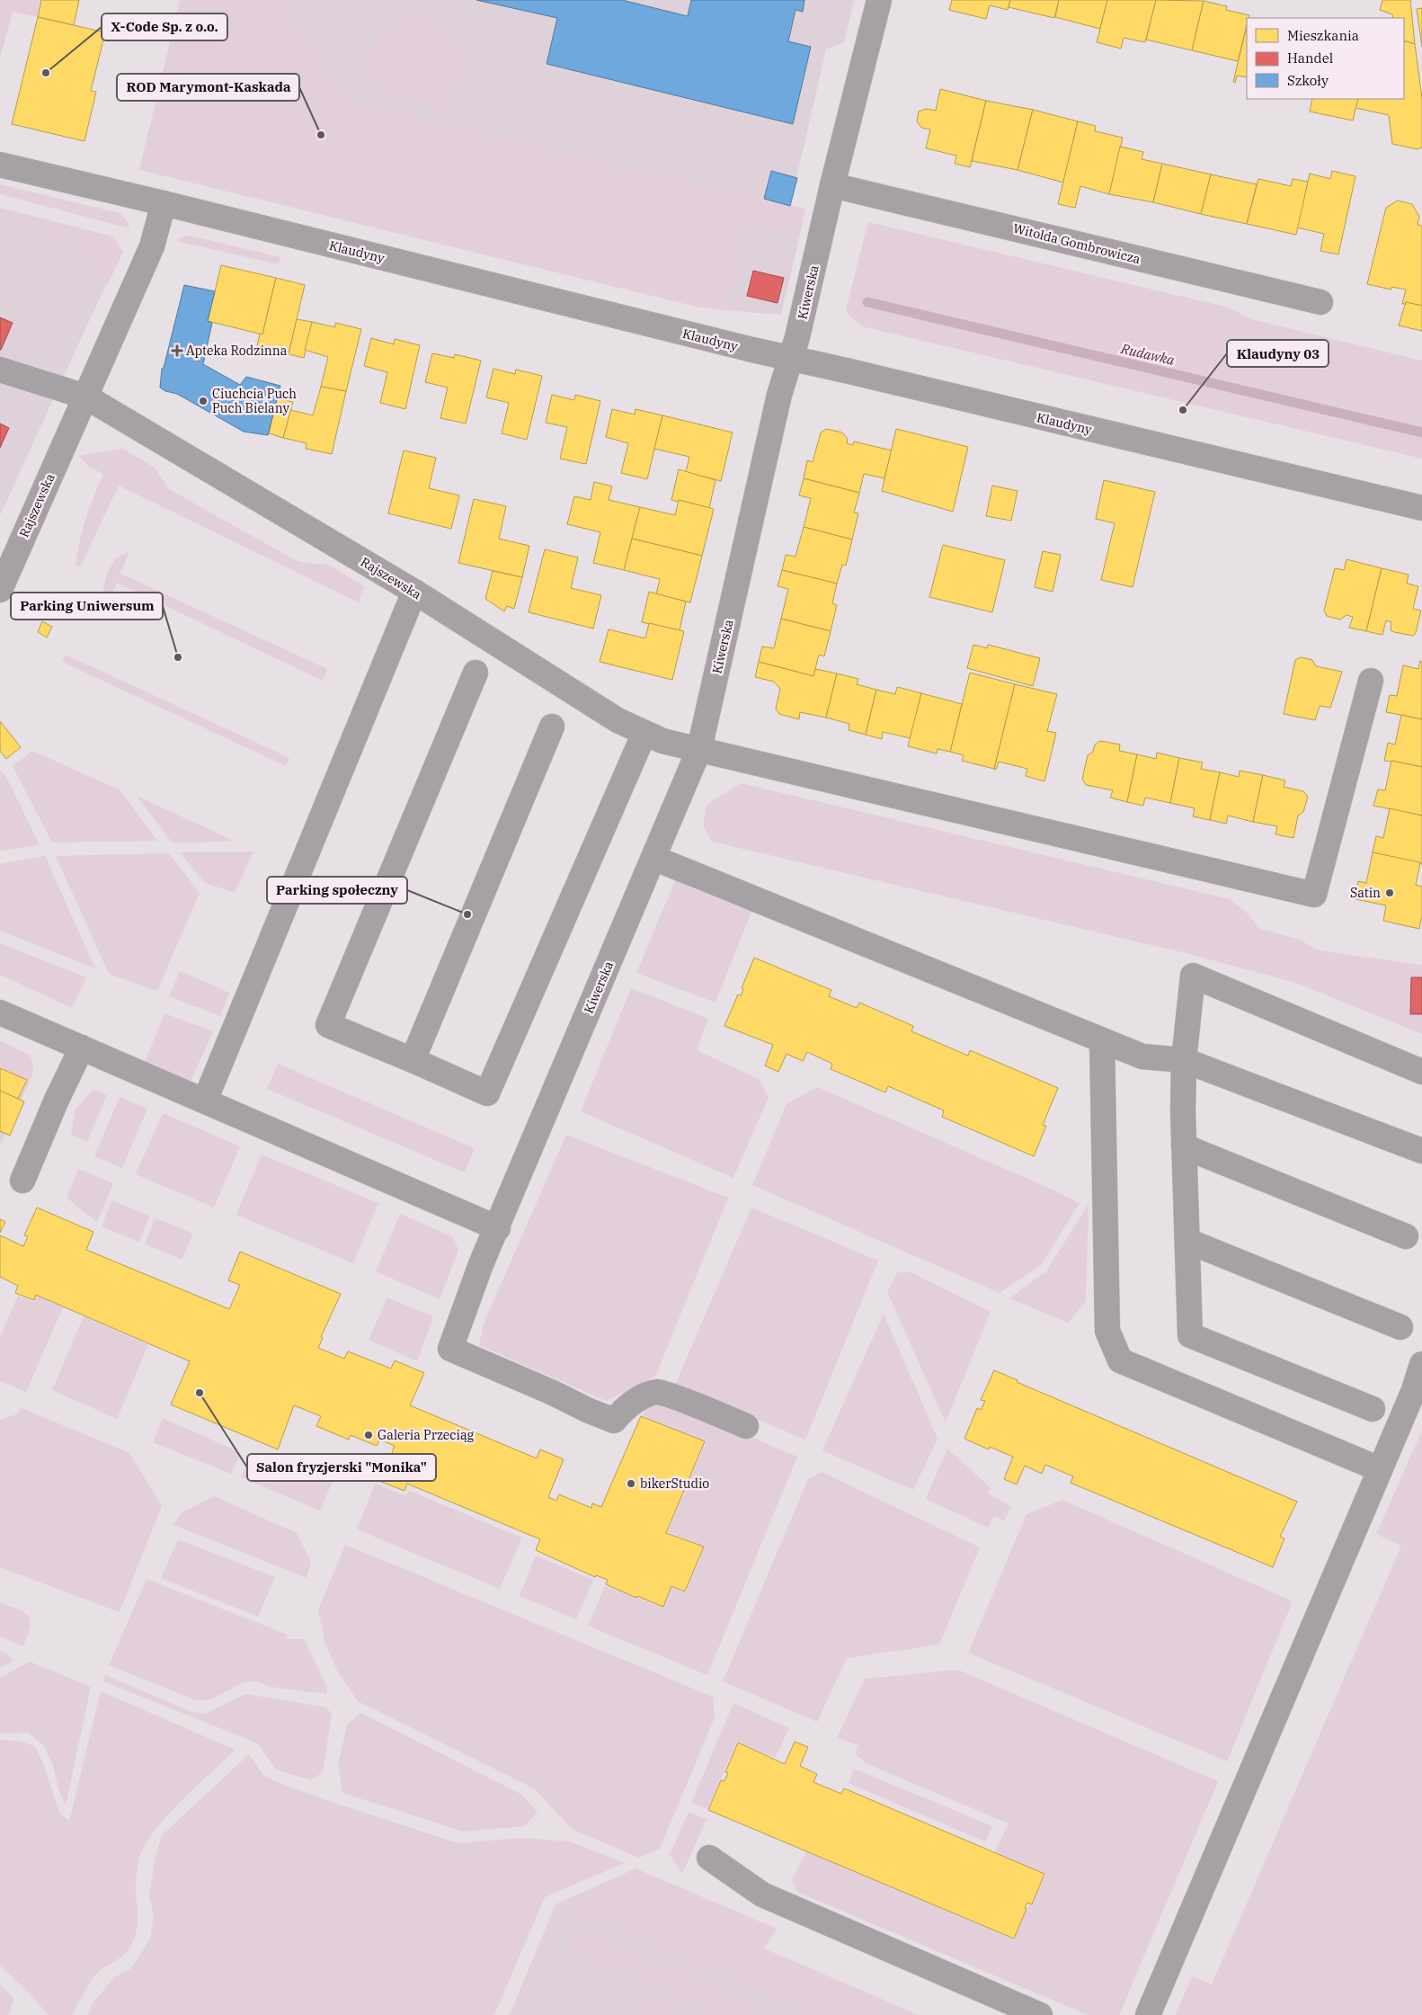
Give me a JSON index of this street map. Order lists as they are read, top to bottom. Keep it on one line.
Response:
{"streets":{"street":["Witolda Gombrowicza","Klaudyny","Kiwerska","Rajszewska"]},"crossings":[["Witolda Gombrowicza","Kiwerska"],["Klaudyny","Kiwerska"],["Klaudyny","Rajszewska"],["Kiwerska","Rajszewska"]],"water":["Rudawka"],"places":{"other":["X-Code Sp. z o.o.","ROD Marymont-Kaskada","Ciuchcia Puch Puch Bielany","Klaudyny 03","Parking Uniwersum","Satin","Parking społeczny","Salon fryzjerski \"Monika\"","Galeria Przeciąg","bikerStudio"],"health":["Apteka Rodzinna"]},"legend":["Mieszkania","Handel","Szkoły"]}
